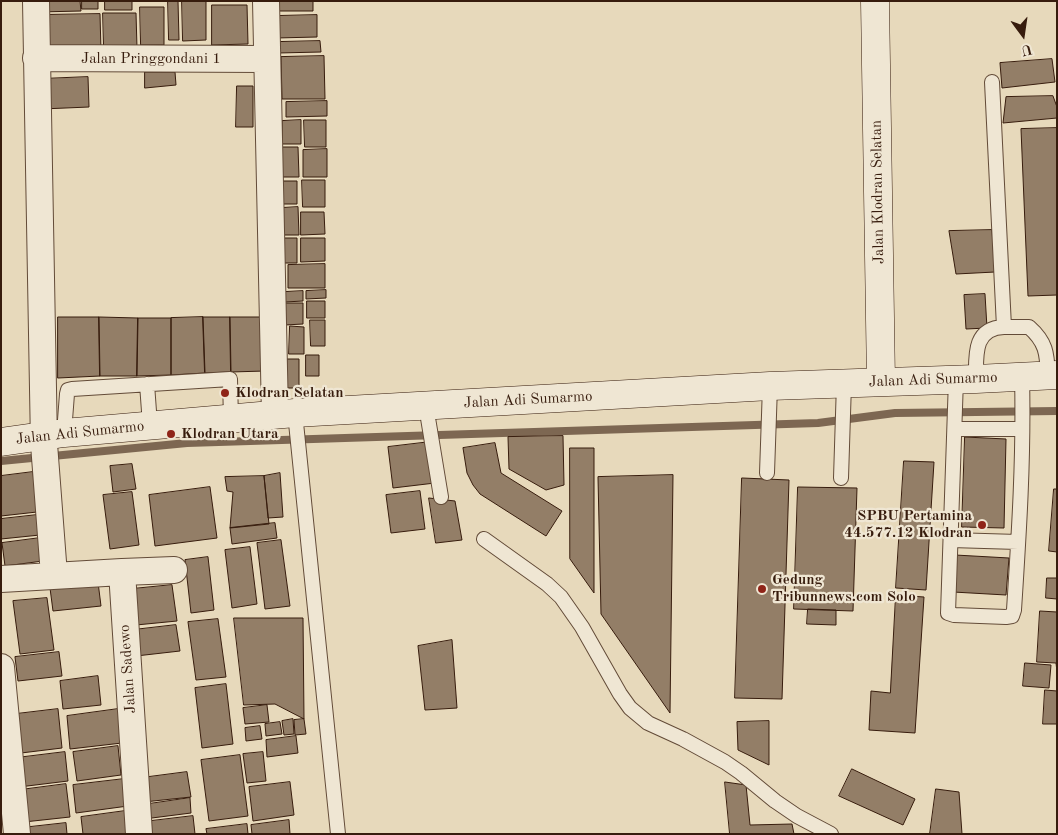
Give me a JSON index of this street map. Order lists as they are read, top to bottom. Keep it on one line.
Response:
{"streets":{"main road":["Jalan Klodran Selatan","Jalan Adi Sumarmo"],"street":["Jalan Pringgondani 1","Jalan Sadewo"]},"crossings":[["Jalan Klodran Selatan","Jalan Adi Sumarmo"]],"places":["Klodran Selatan","Klodran Utara","SPBU Pertamina 44.577.12 Klodran","Gedung Tribunnews.com Solo"],"north":"bottom"}
